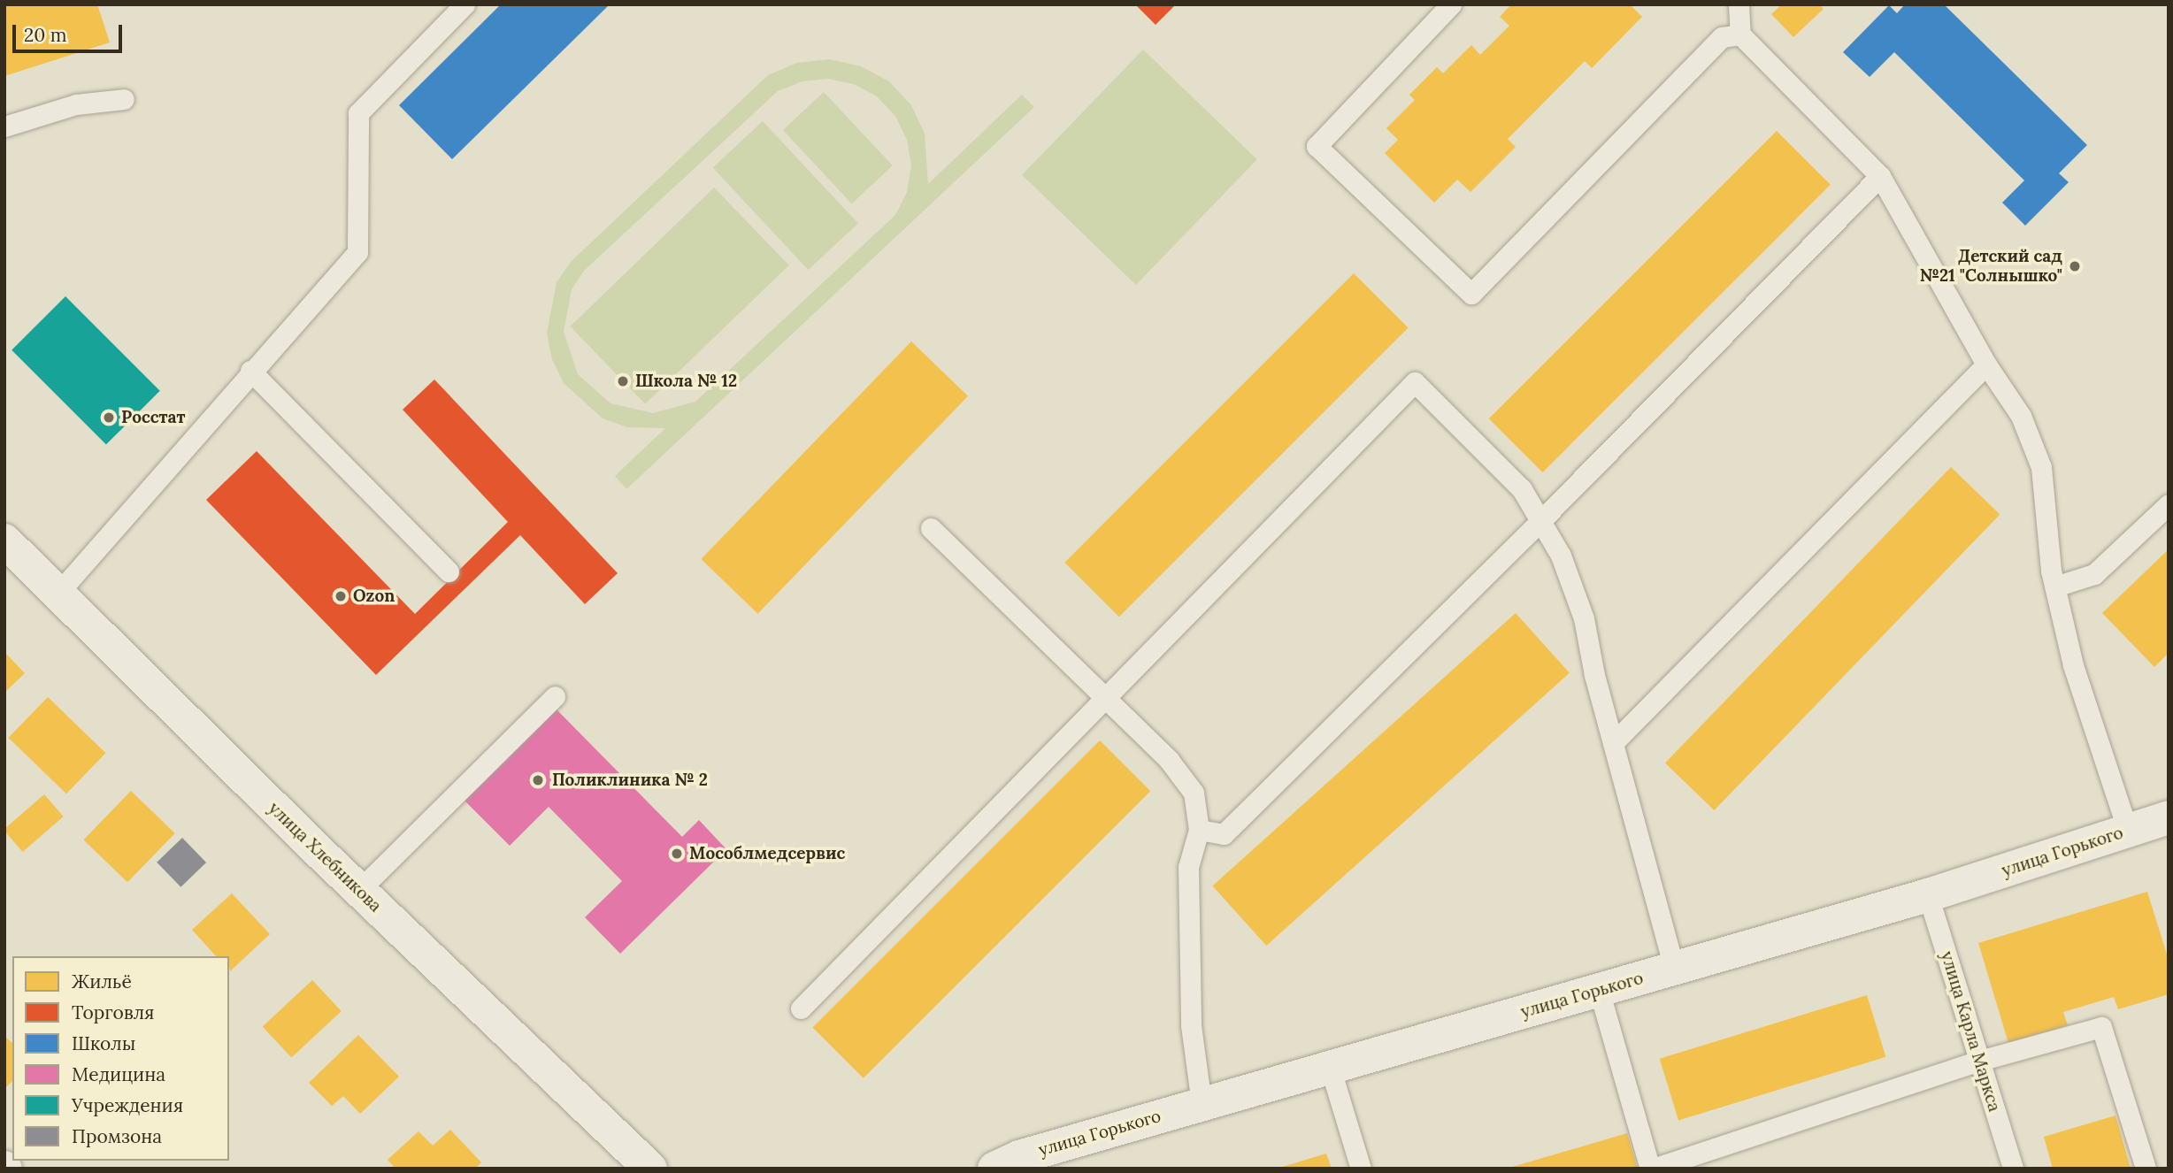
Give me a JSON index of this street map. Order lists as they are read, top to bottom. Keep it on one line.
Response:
{"streets":{"street":["улица Горького","улица Хлебникова"],"lane":["улица Карла Маркса"]},"crossings":[["улица Горького","улица Карла Маркса"]],"places":["Детский сад №21 \"Солнышко\"","Школа № 12","Росстат","Ozon","Поликлиника № 2","Мособлмедсервис"],"legend":["Жильё","Торговля","Школы","Медицина","Учреждения","Промзона"],"scale_bar":"20 m"}
